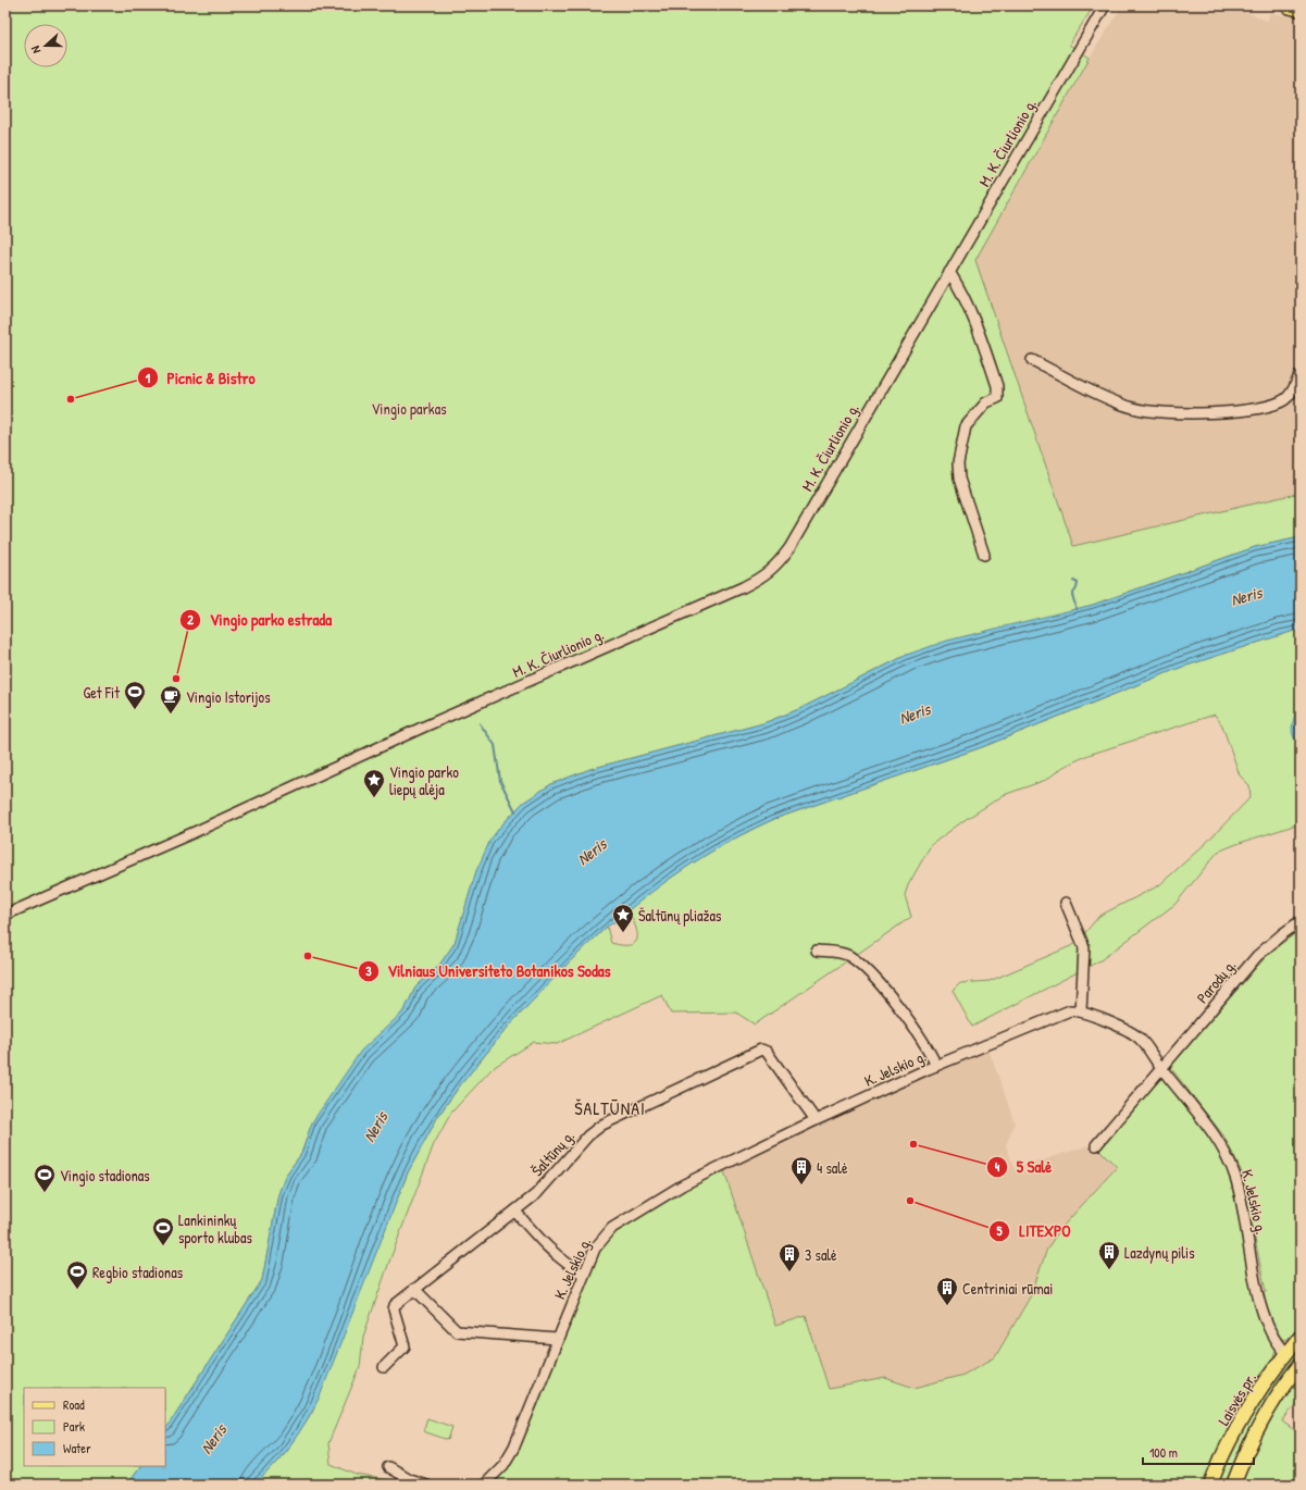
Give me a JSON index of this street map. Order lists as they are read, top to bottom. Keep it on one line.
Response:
{"streets":{"main road":["Laisvės pr."],"street":["M. K. Čiurlionio g.","Parodų g.","K. Jelskio g.","Šaltūnų g."]},"crossings":[["Parodų g.","K. Jelskio g."],["K. Jelskio g.","Šaltūnų g."],["K. Jelskio g.","Laisvės pr."]],"districts":["ŠALTŪNAI"],"water":["Neris"],"parks":["Vingio parkas"],"places":{"other":["Picnic & Bistro","Vingio parko estrada","Vilniaus Universiteto Botanikos Sodas","5 Salė","LITEXPO"],"sports":["Get Fit","Vingio stadionas","Lankininkų sporto klubas","Regbio stadionas"],"cafe":["Vingio Istorijos"],"place":["Vingio parko liepų alėja","Šaltūnų pliažas"],"building":["4 salė","Lazdynų pilis","3 salė","Centriniai rūmai"]},"legend":["Road","Park","Water"],"scale_bar":"100 m","north":"left"}
